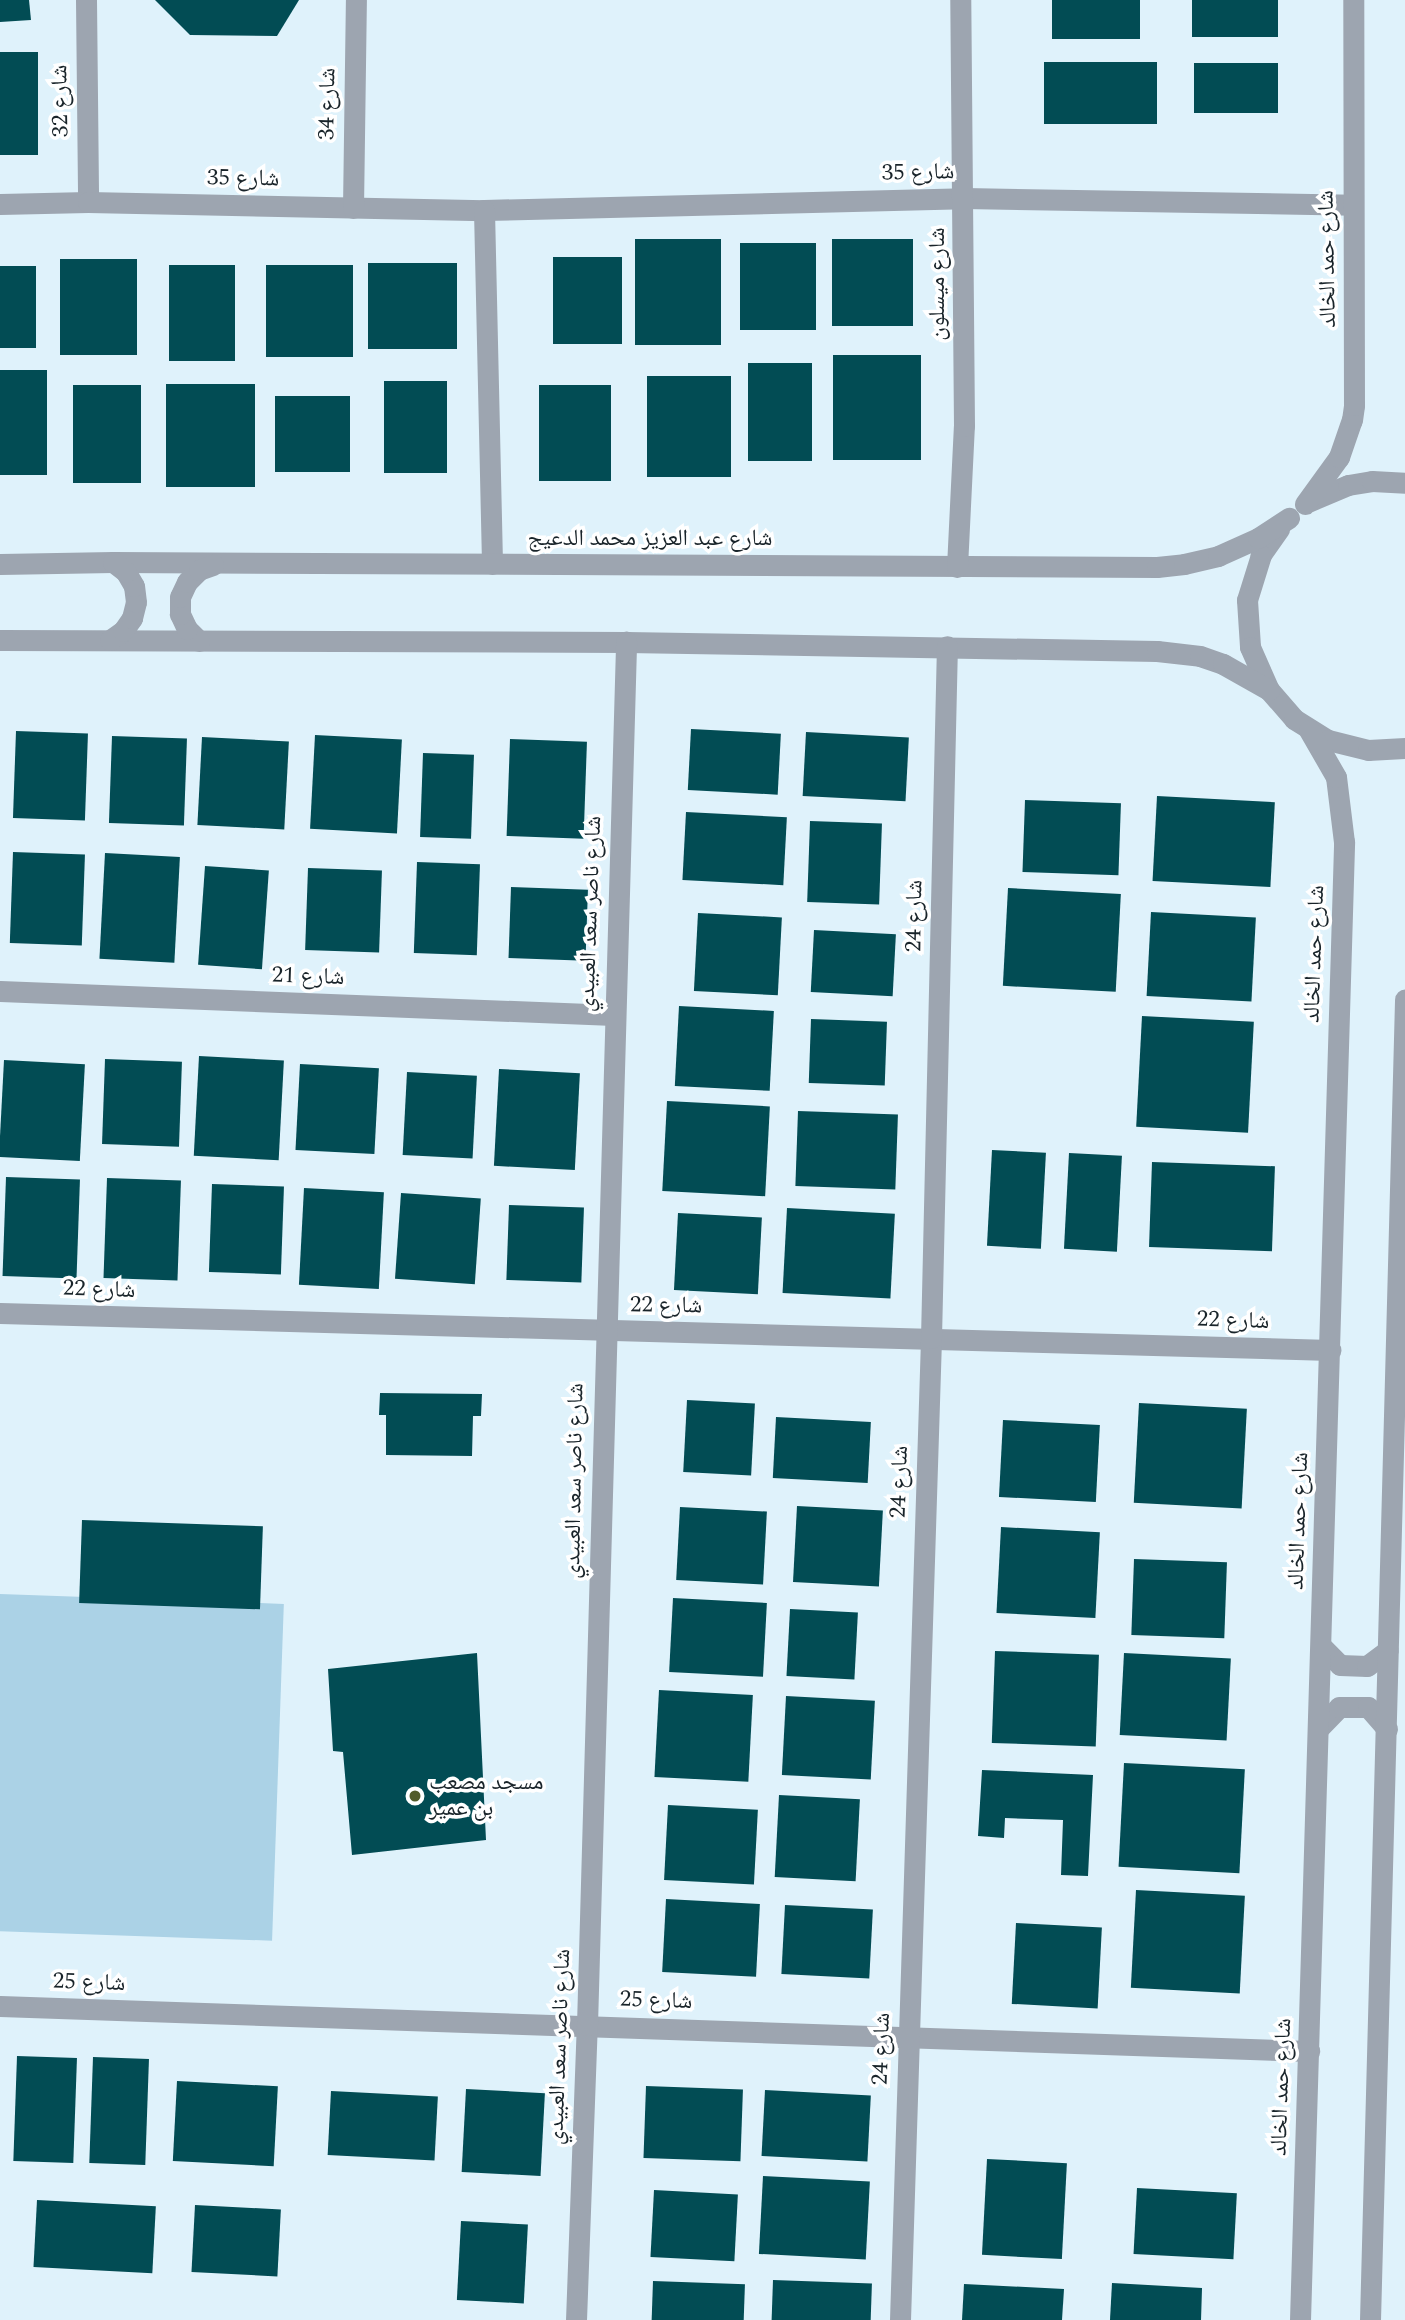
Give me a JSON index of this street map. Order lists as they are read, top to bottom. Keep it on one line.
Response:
{"streets":{"street":["شارع 32","شارع 34","شارع 35","شارع حمد الخالد","شارع ميسلون","شارع عبد العزيز محمد الدعيج","شارع ناصر سعد العبيدي","شارع 24","شارع 21","شارع 22","شارع 25"]},"crossings":[["شارع 32","شارع 35"],["شارع 34","شارع 35"],["شارع 35","شارع حمد الخالد"],["شارع 35","شارع ميسلون"],["شارع حمد الخالد","شارع عبد العزيز محمد الدعيج"],["شارع حمد الخالد","شارع 22"],["شارع حمد الخالد","شارع 25"],["شارع ميسلون","شارع عبد العزيز محمد الدعيج"],["شارع ناصر سعد العبيدي","شارع 21"],["شارع ناصر سعد العبيدي","شارع 22"],["شارع ناصر سعد العبيدي","شارع 25"],["شارع 24","شارع 22"],["شارع 24","شارع 25"]],"places":["مسجد مصعب بن عمير"]}
